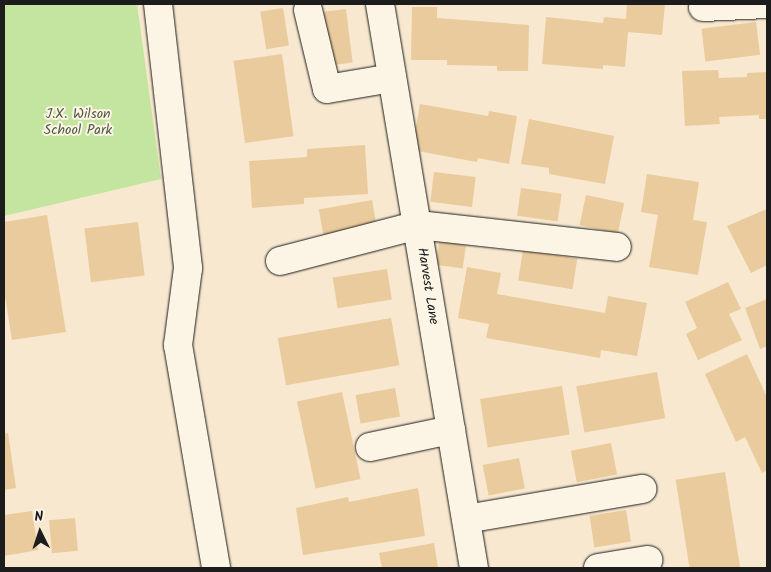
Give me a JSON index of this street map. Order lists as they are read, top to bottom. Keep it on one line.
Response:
{"streets":{"street":["Harvest Lane"]},"parks":["J.X. Wilson School Park"],"north":"top"}
